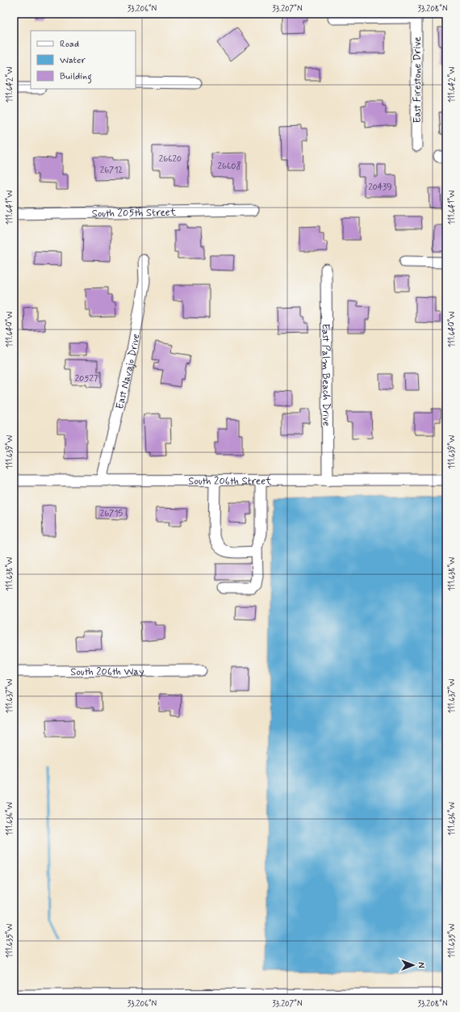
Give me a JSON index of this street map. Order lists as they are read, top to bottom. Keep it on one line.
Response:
{"streets":{"street":["East Firestone Drive","South 205th Street","East Navajo Drive","East Palm Beach Drive","South 206th Street","South 206th Way"]},"crossings":[["East Navajo Drive","South 206th Street"],["East Palm Beach Drive","South 206th Street"]],"house_numbers":["26620","26608","26712","20439","20527","26715"],"legend":["Road","Water","Building"],"north":"right","coordinates":["33.206°N","33.207°N","33.208°N","111.642°W","111.641°W","111.640°W","111.639°W","111.638°W","111.637°W","111.636°W","111.635°W"]}
